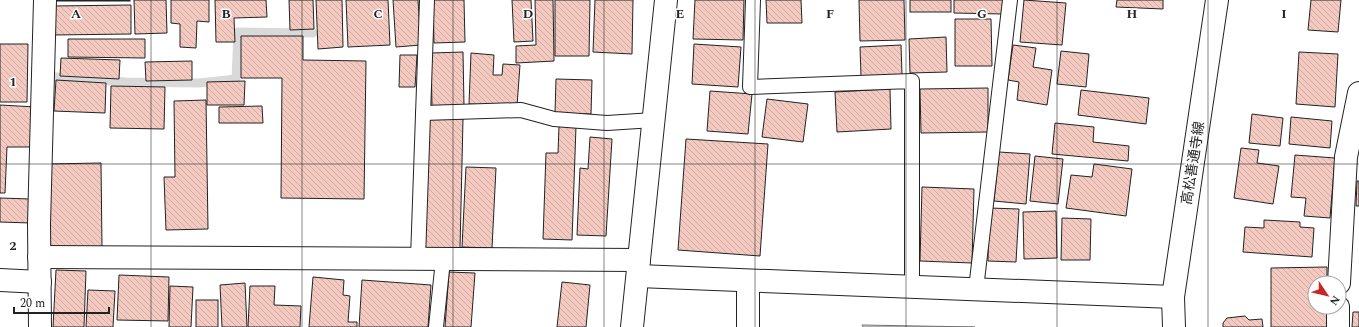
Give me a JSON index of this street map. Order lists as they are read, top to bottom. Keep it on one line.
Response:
{"streets":{"street":["高松善通寺線"]},"scale_bar":"20 m","north":"bottom right","grid":{"columns":["A","B","C","D","E","F","G","H","I"],"rows":["1","2"]}}
